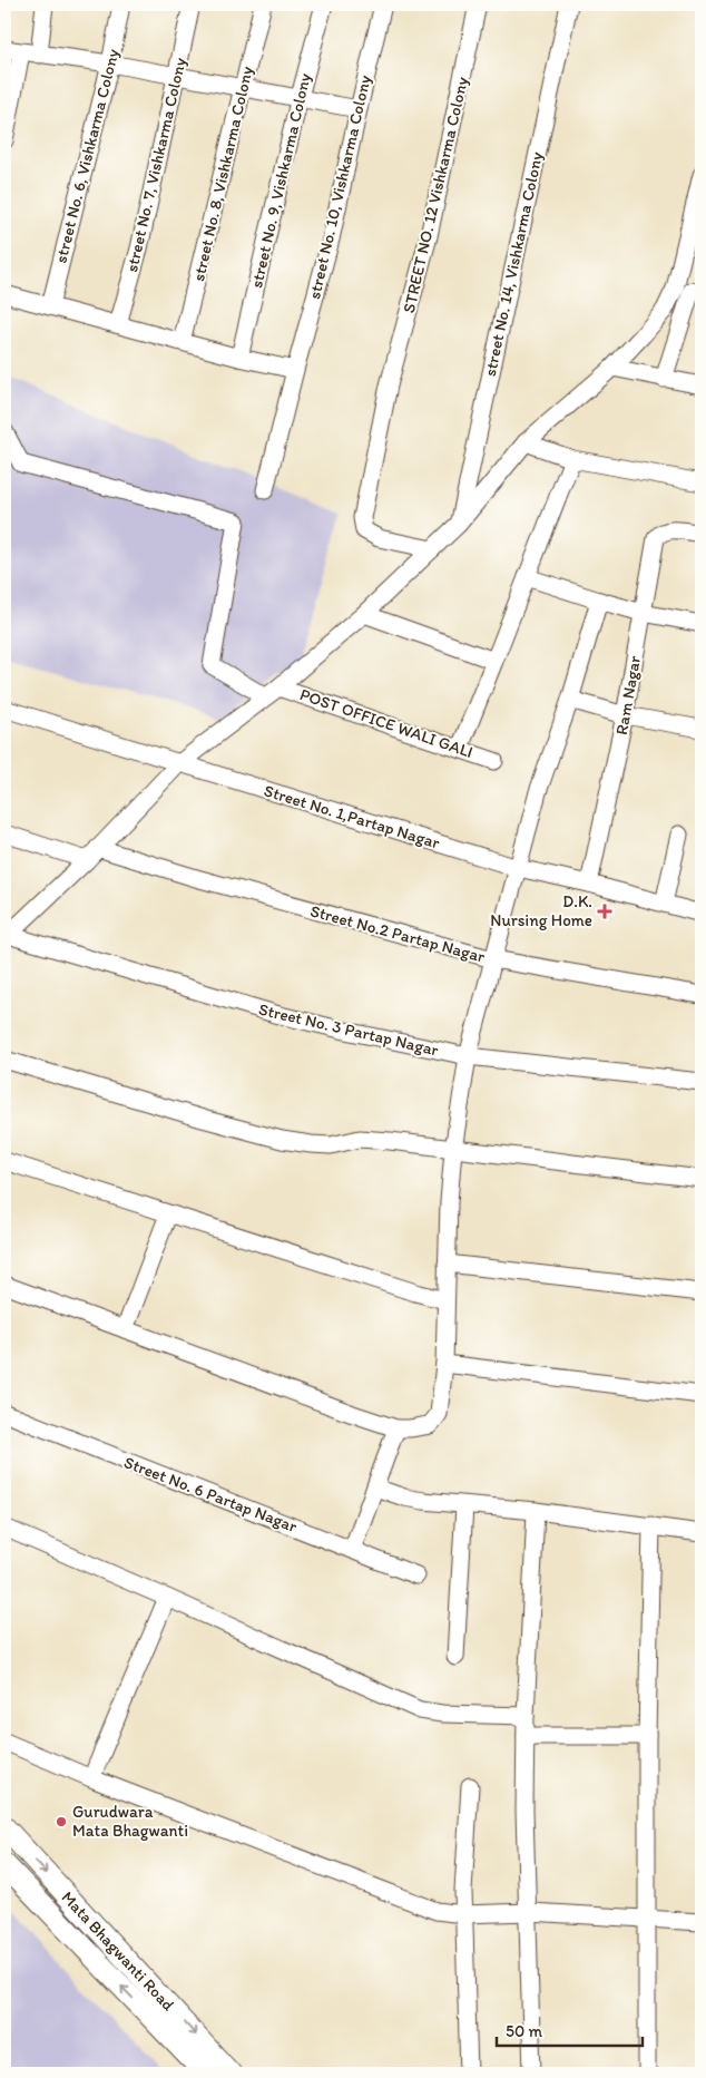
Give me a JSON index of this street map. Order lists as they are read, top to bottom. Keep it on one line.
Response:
{"streets":{"street":["street No. 6, Vishkarma Colony","street No. 7, Vishkarma Colony","street No. 8, Vishkarma Colony","street No. 9, Vishkarma Colony","street No. 10, Vishkarma Colony","STREET NO. 12 Vishkarma Colony","street No. 14, Vishkarma Colony","Ram Nagar","POST OFFICE WALI GALI","Street No. 1,Partap Nagar","Street No.2 Partap Nagar","Street No. 3 Partap Nagar","Street No. 6 Partap Nagar","Mata Bhagwanti Road"]},"crossings":[["Ram Nagar","Street No. 1,Partap Nagar"]],"places":{"health":["D.K. Nursing Home"],"other":["Gurudwara Mata Bhagwanti"]},"scale_bar":"50 m"}
